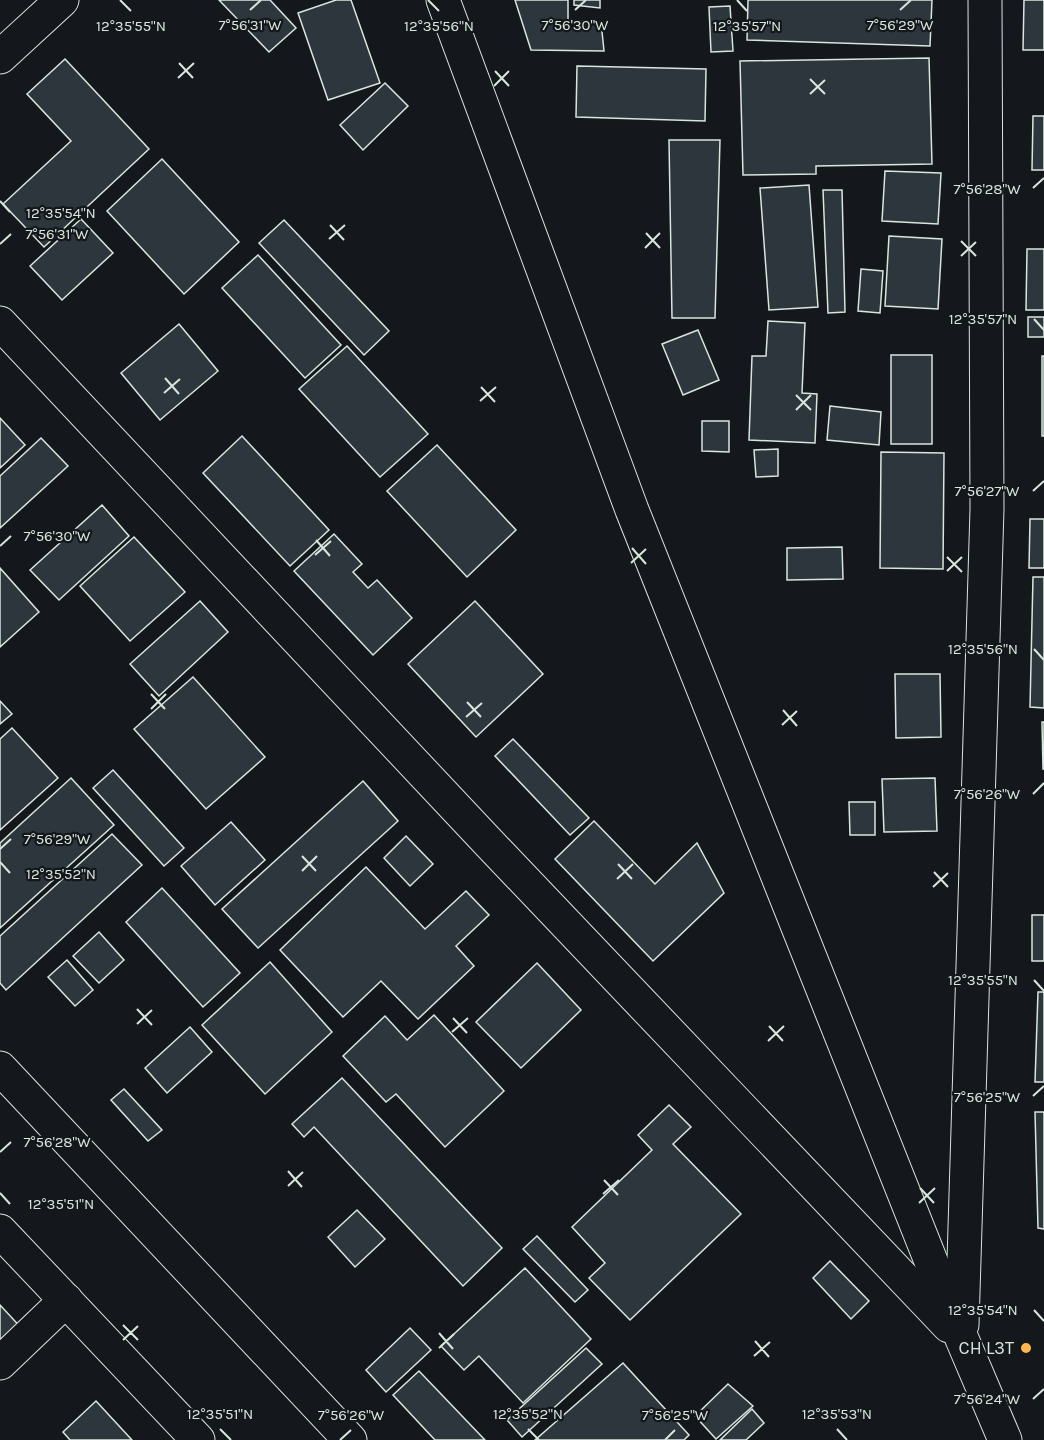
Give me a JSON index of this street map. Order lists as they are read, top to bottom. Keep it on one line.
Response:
{"places":["CH L3T"],"coordinates":["7°56'31\"W","7°56'30\"W","7°56'29\"W","12°35'55\"N","12°35'56\"N","12°35'57\"N","7°56'28\"W","12°35'54\"N","7°56'27\"W","7°56'26\"W","12°35'52\"N","7°56'25\"W","12°35'51\"N","7°56'24\"W","12°35'53\"N"]}
